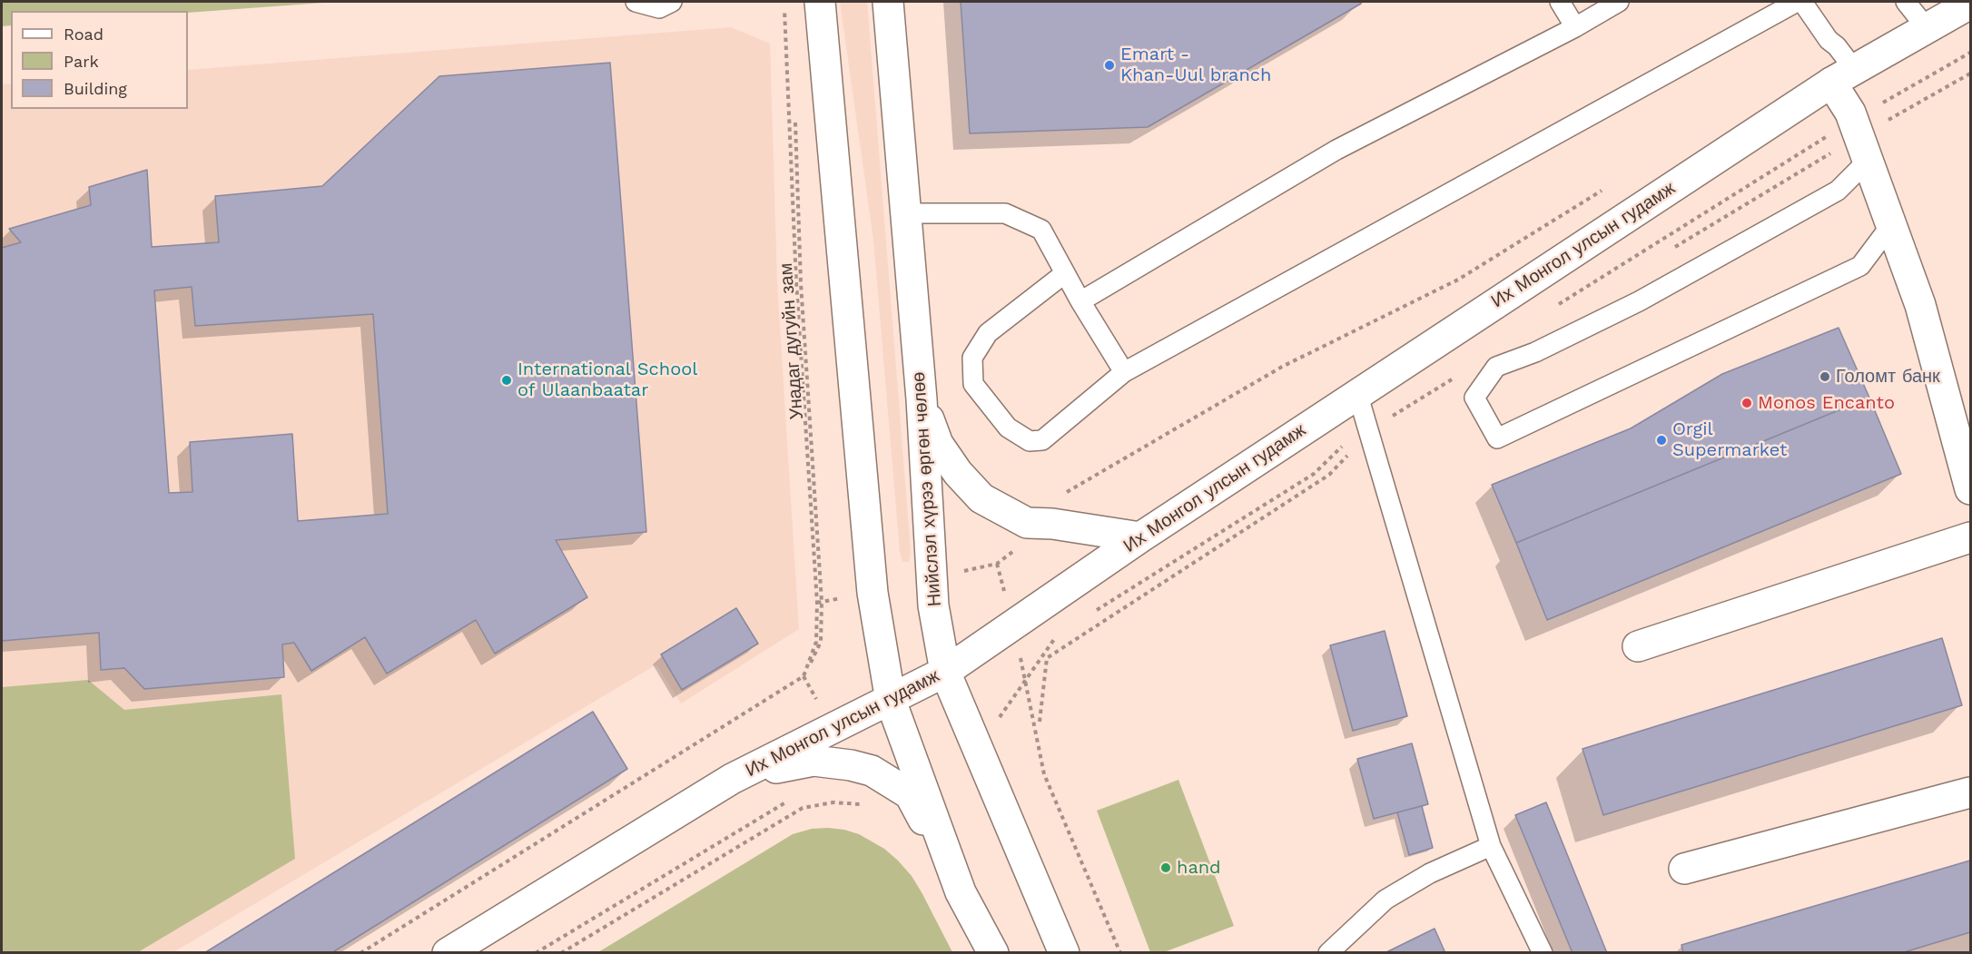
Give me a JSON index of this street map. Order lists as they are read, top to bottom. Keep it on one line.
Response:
{"streets":{"main road":["Их Монгол улсын гудамж","Нийслэл хүрээ өргөн чөлөө"],"path":["Унадаг дугуйн зам"]},"crossings":[["Их Монгол улсын гудамж","Нийслэл хүрээ өргөн чөлөө"]],"places":["Emart - Khan-Uul branch","Голомт банк","International School of Ulaanbaatar","Monos Encanto","Orgil Supermarket","hand"],"legend":["Road","Park","Building"]}
